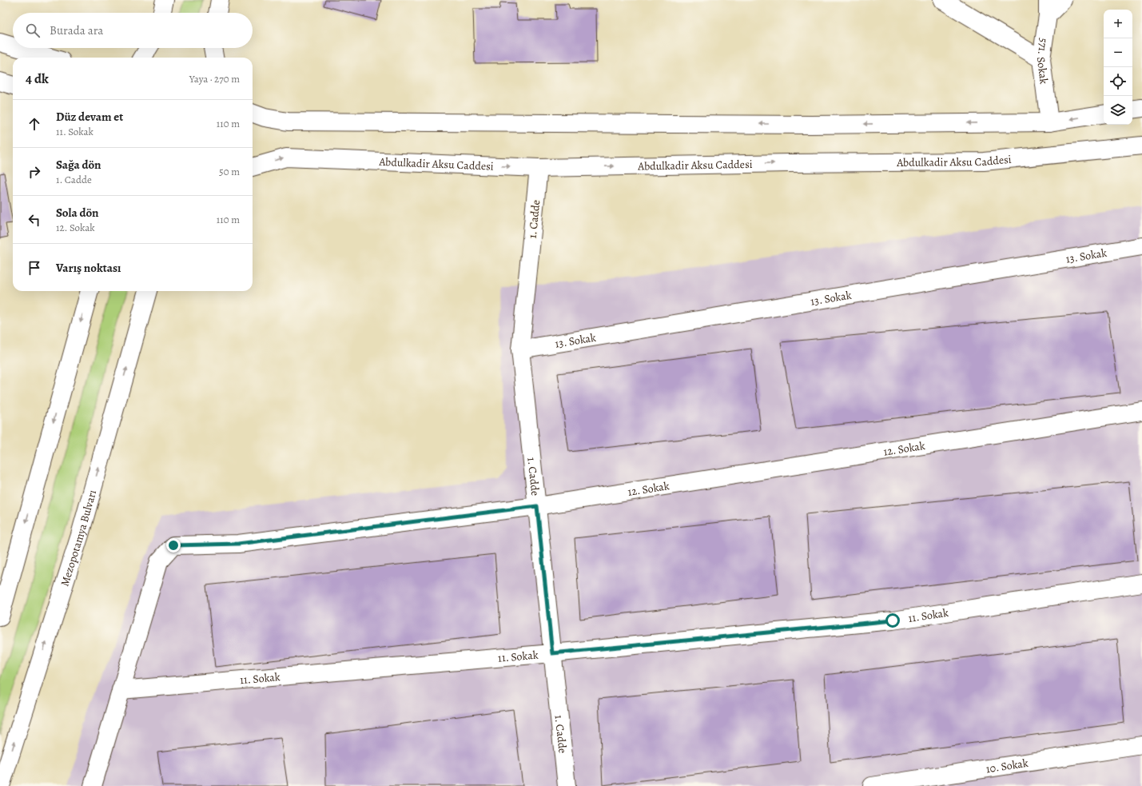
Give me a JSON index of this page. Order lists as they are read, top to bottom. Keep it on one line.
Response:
{"streets":{"main road":["571. Sokak","Abdulkadir Aksu Caddesi","1. Cadde","13. Sokak","12. Sokak","Mezopotamya Bulvarı","11. Sokak","10. Sokak"]},"crossings":[["Abdulkadir Aksu Caddesi","1. Cadde"],["1. Cadde","13. Sokak"],["1. Cadde","12. Sokak"],["1. Cadde","11. Sokak"],["12. Sokak","11. Sokak"]],"page":{"map_buttons":["+","−"],"search":"Burada ara","heading":["4 dk","Yaya · 270 m"],"list":[["Düz devam et","11. Sokak","110 m"],["Sağa dön","1. Cadde","50 m"],["Sola dön","12. Sokak","110 m"],"Varış noktası"]}}
